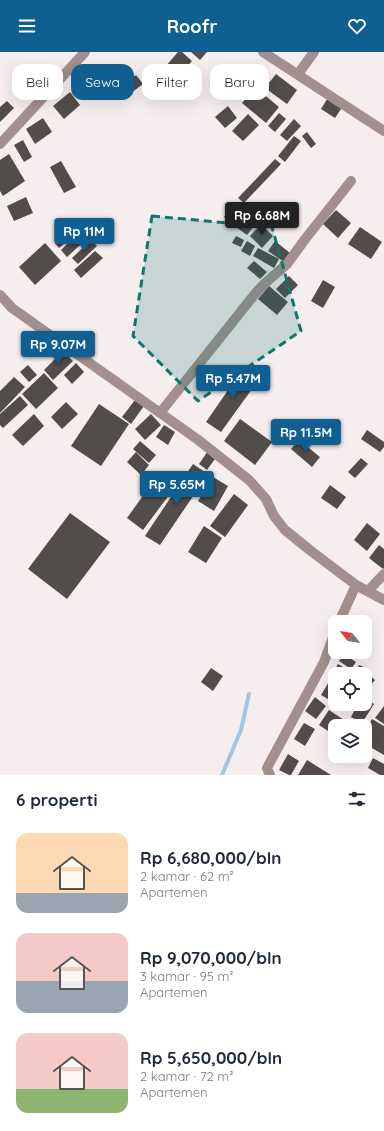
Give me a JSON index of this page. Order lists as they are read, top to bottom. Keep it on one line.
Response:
{"north":"top left","page":{"header":"Roofr","chip":["Beli","Sewa","Filter","Baru"],"price":["Rp 6.68M","Rp 11M","Rp 9.07M","Rp 5.47M","Rp 11.5M","Rp 5.65M"],"heading":"6 properti","list":[{"name":"Rp 6,680,000/bln","note":"2 kamar · 62 m² · Apartemen"},{"name":"Rp 9,070,000/bln","note":"3 kamar · 95 m² · Apartemen"},{"name":"Rp 5,650,000/bln","note":"2 kamar · 72 m² · Apartemen"}]}}
